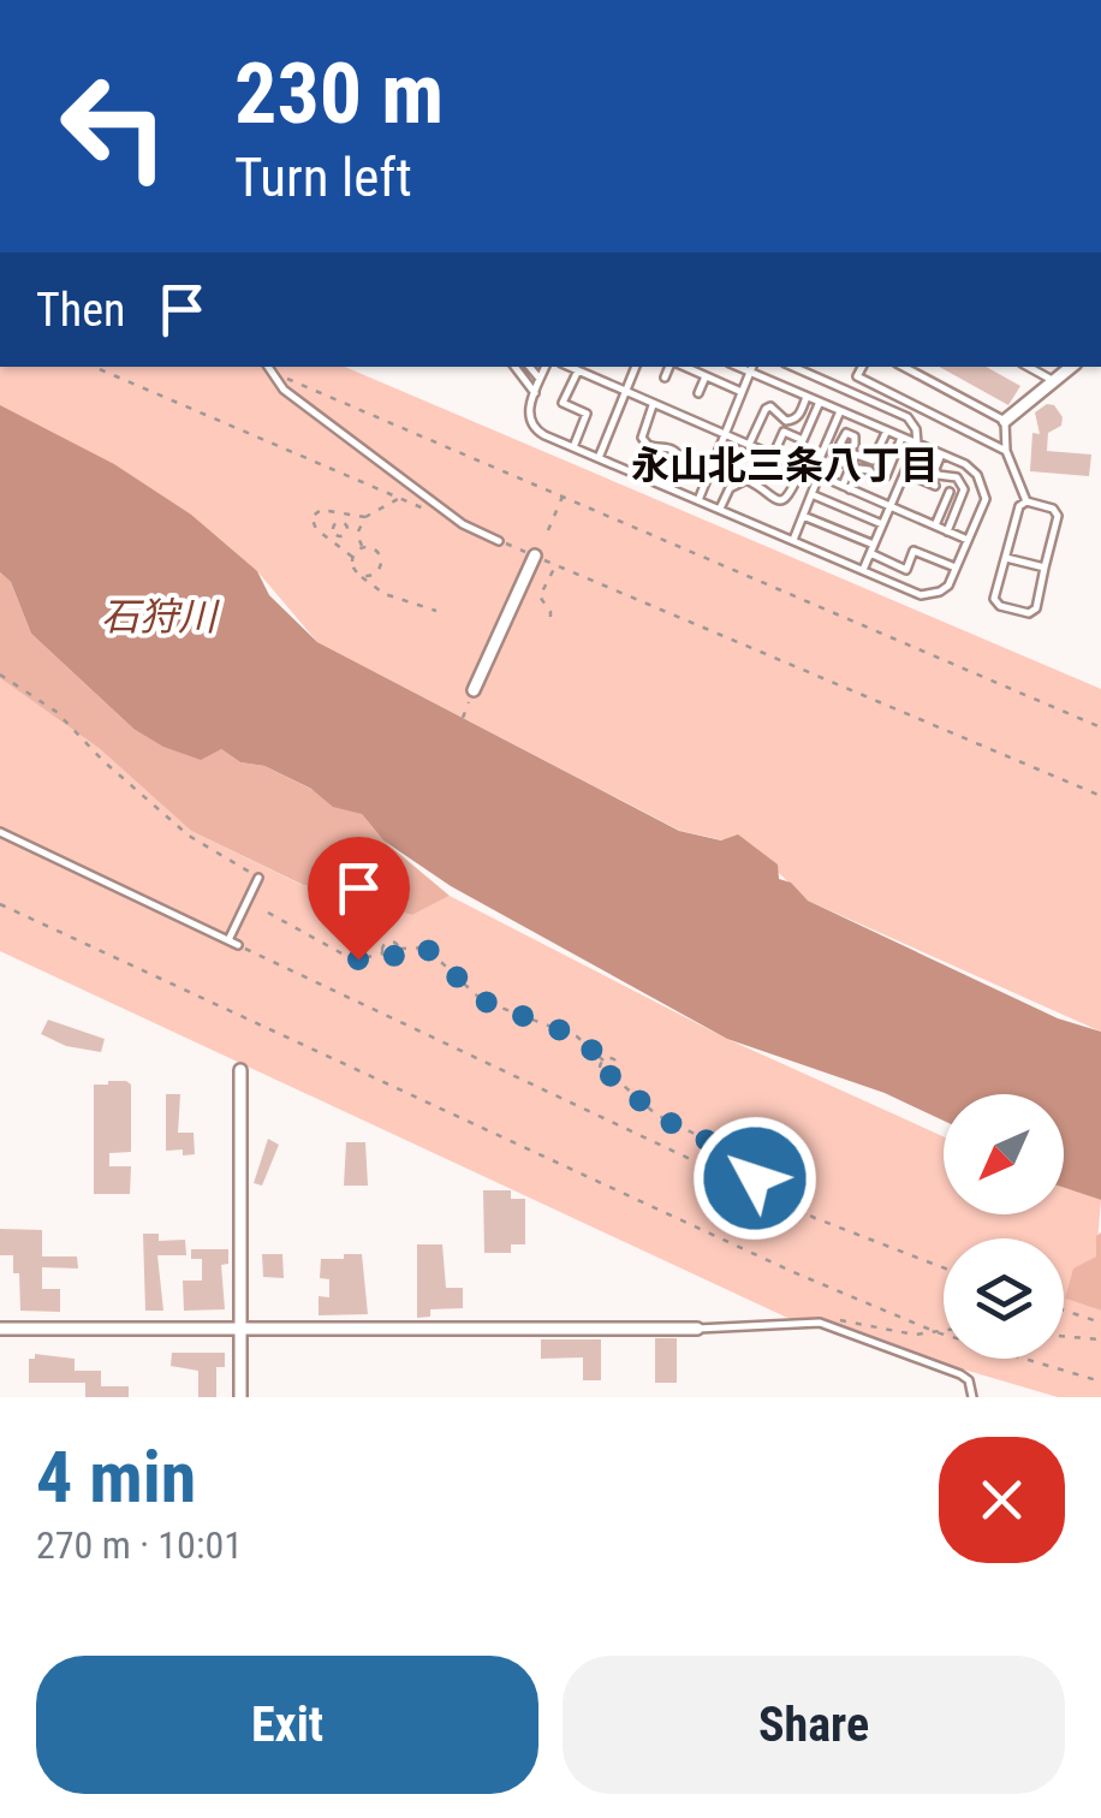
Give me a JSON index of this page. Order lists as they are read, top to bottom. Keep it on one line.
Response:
{"districts":["永山北三条八丁目"],"water":["石狩川"],"north":"bottom left","page":{"turn":["230 m","Turn left"],"then":"Then","heading":["4 min","270 m · 10:01"],"buttons":["Exit","Share"]}}
